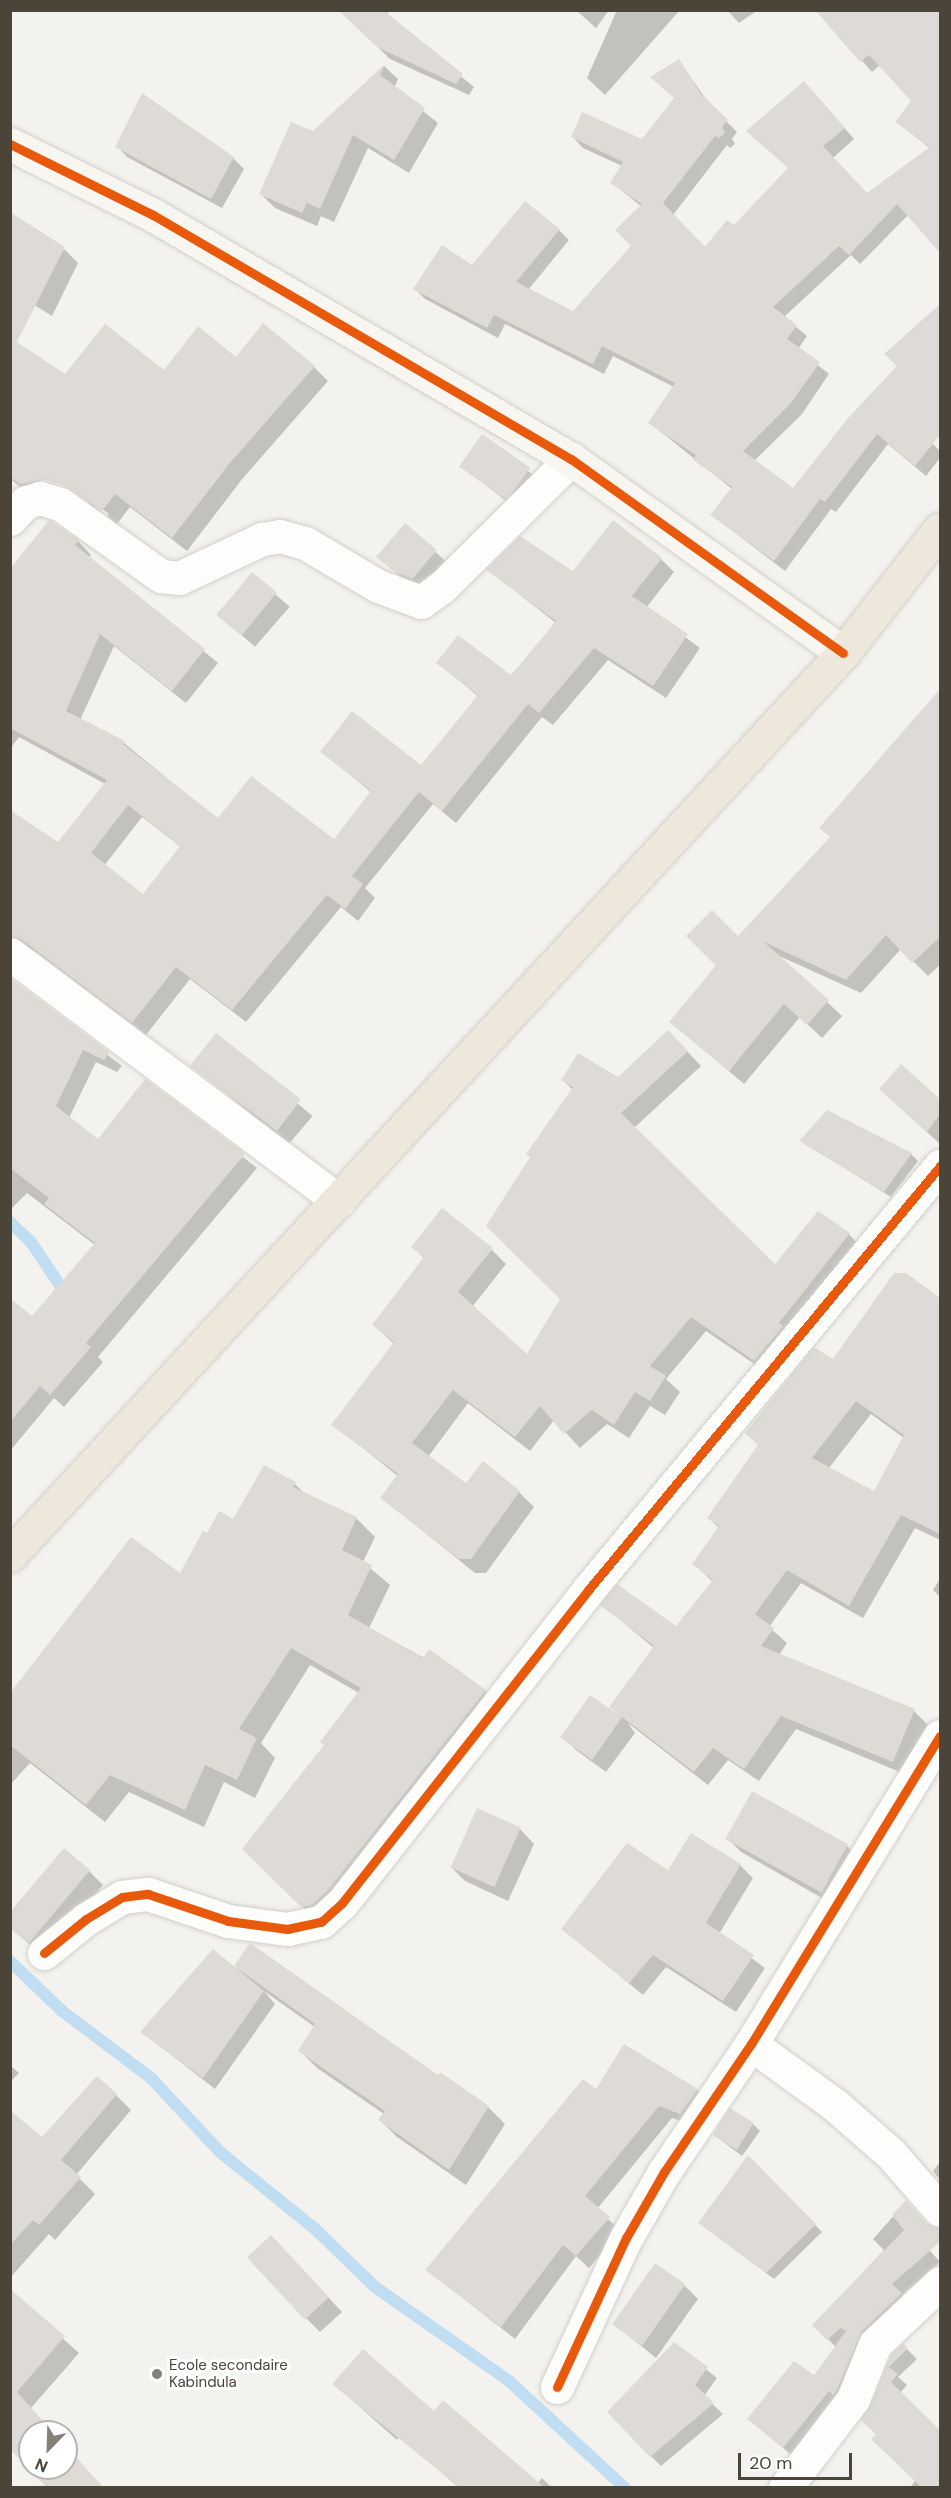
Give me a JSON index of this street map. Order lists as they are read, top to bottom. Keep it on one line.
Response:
{"places":["Ecole secondaire Kabindula"],"scale_bar":"20 m","north":"bottom left"}
